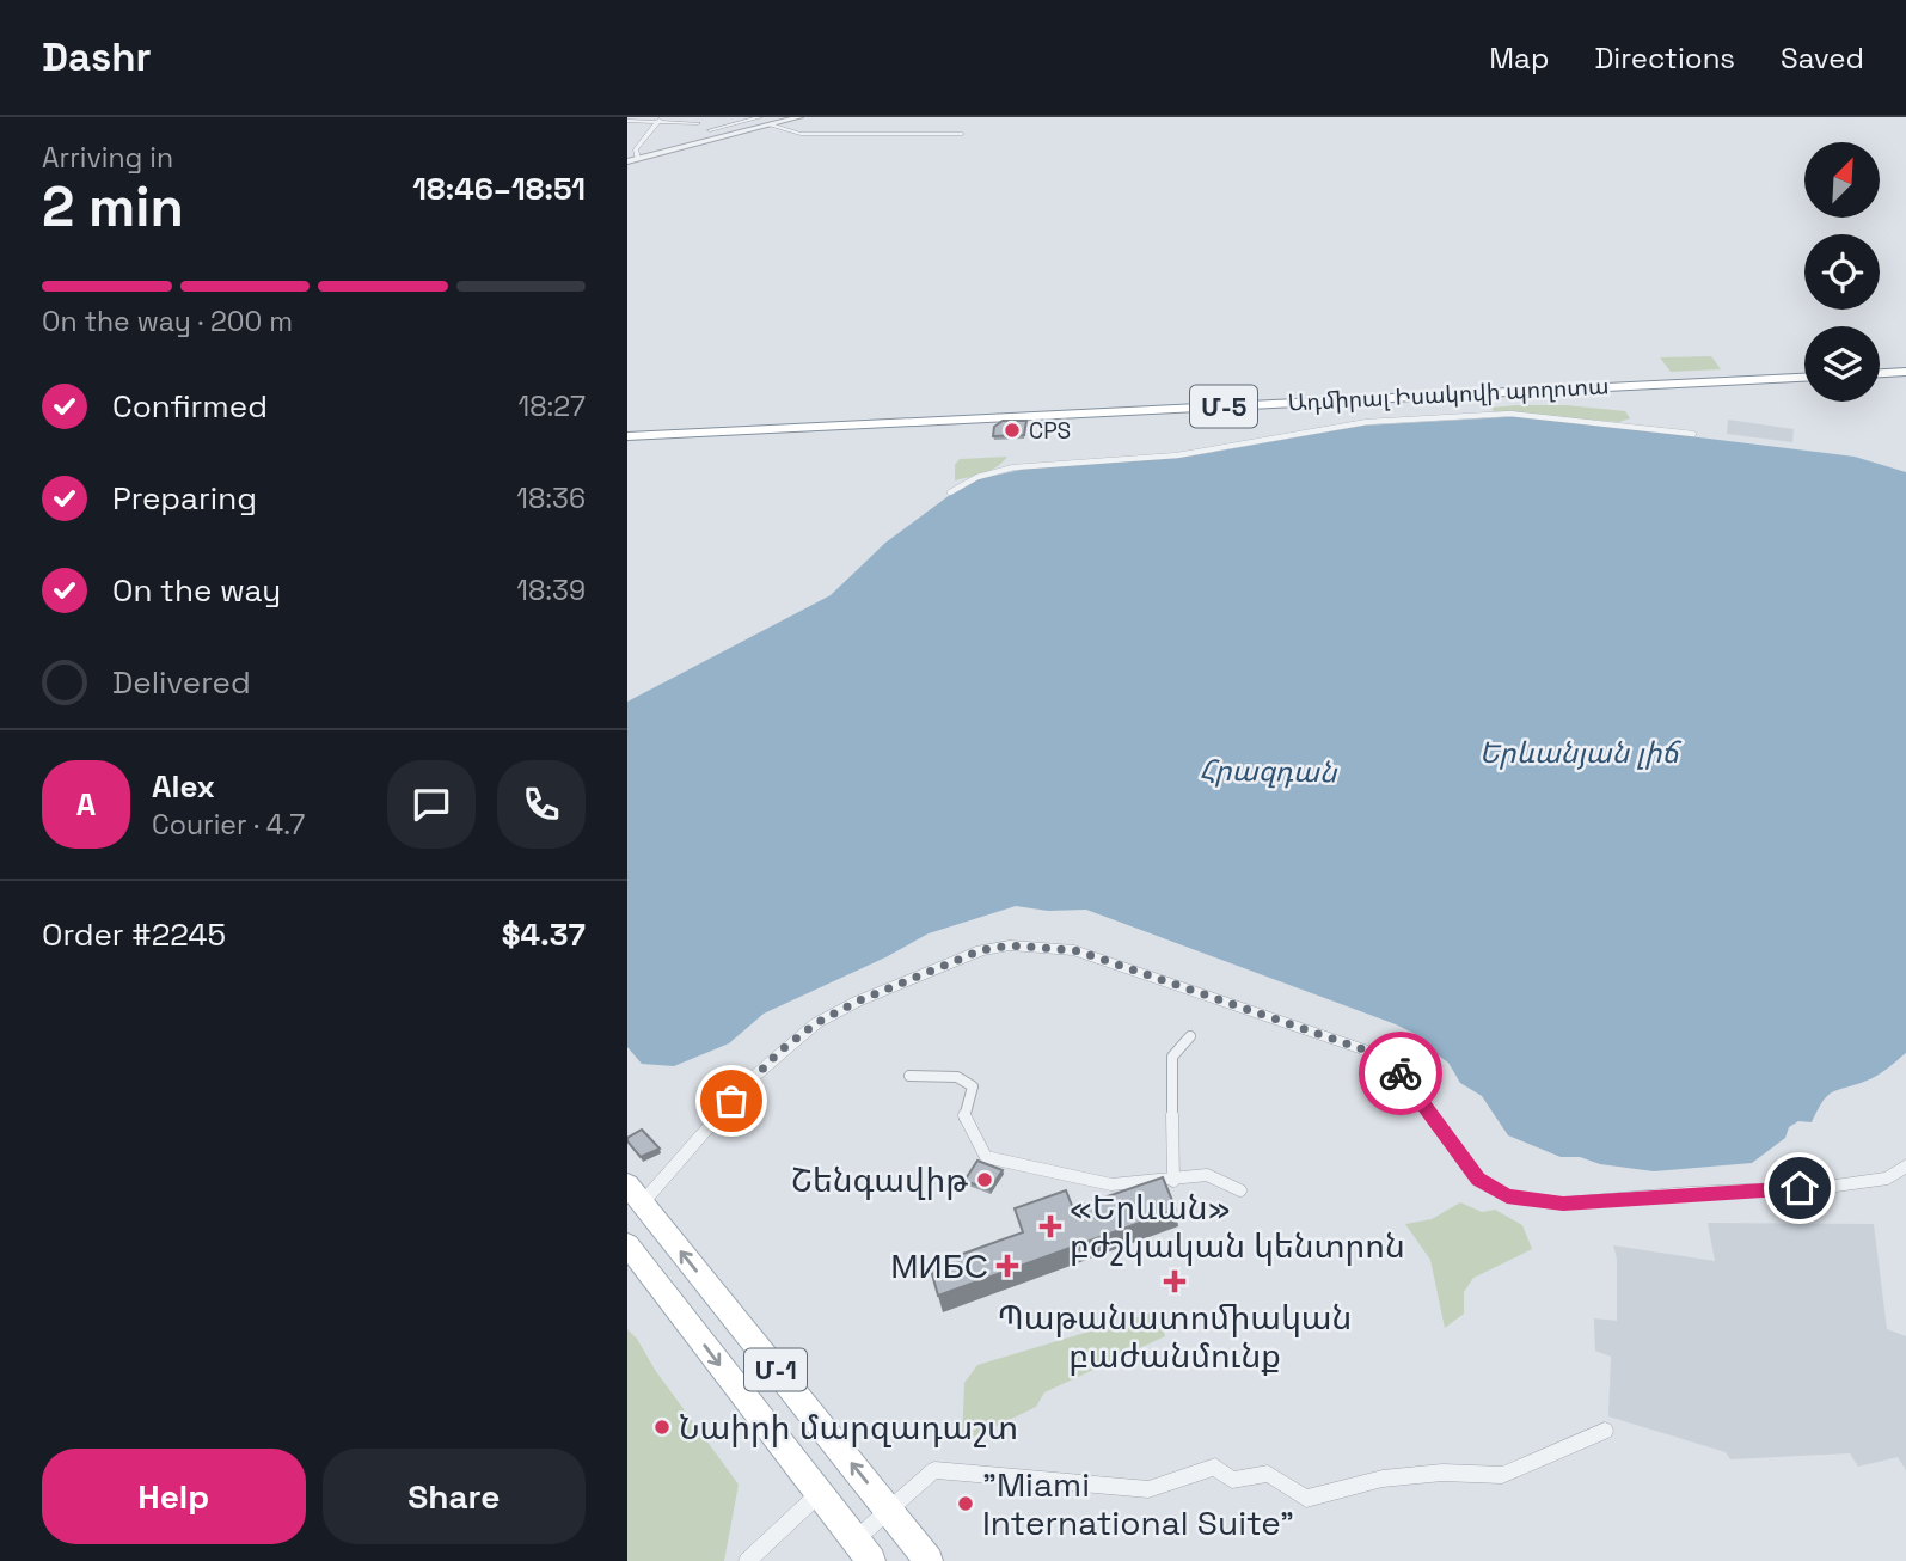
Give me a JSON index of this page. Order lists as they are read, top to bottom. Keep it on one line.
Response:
{"streets":{"main road":["Ադմիրալ Իսակովի պողոտա","Մ-5","Մ-1"]},"water":["Երևանյան լիճ","Հրազդան"],"places":{"other":["CPS","Շենգավիթ","Նաիրի մարզադաշտ","\"Miami International Suite\""],"health":["«Երևան» բժշկական կենտրոն","МИБС","Պաթանատոմիական բաժանմունք"]},"north":"top right","page":{"header":"Dashr","nav":["Map","Directions","Saved"],"heading":["2 min","Arriving in","18:46–18:51"],"panel":["Alex","Courier · 4.7","Order #2245","$4.37"],"bar":"On the way · 200 m","list":[["Confirmed","18:27"],["Preparing","18:36"],["On the way","18:39"],"Delivered"],"round":"A","buttons":["Help","Share"]}}
